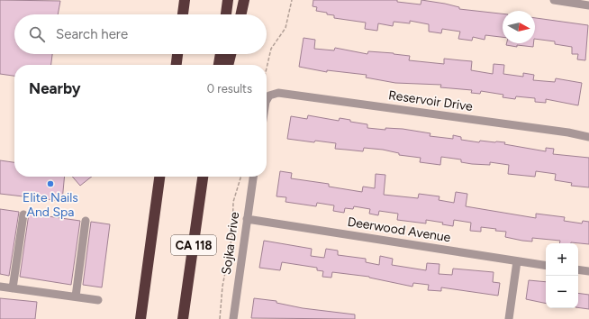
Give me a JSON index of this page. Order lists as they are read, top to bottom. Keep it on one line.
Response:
{"streets":{"highway":["CA 118"],"street":["Reservoir Drive","Deerwood Avenue","Sojka Drive"]},"crossings":[["Deerwood Avenue","Sojka Drive"]],"places":["Elite Nails And Spa"],"north":"right","page":{"search":"Search here","heading":["Nearby","0 results"],"map_buttons":["+","−"]}}
